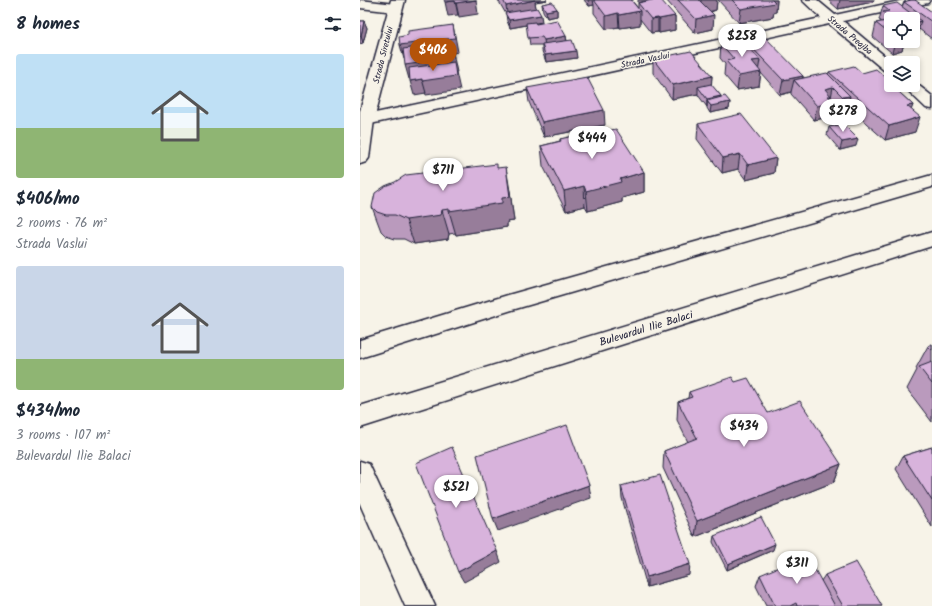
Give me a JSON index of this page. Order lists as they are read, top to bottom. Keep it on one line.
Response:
{"streets":{"street":["Strada Preajba","Strada Siretului","Strada Vaslui","Bulevardul Ilie Balaci"]},"crossings":[["Strada Preajba","Strada Vaslui"],["Strada Siretului","Strada Vaslui"]],"page":{"heading":"8 homes","price":["$258","$406","$278","$444","$711","$434","$521","$311"],"list":[{"name":"$406/mo","note":"2 rooms · 76 m² · Strada Vaslui"},{"name":"$434/mo","note":"3 rooms · 107 m² · Bulevardul Ilie Balaci"}]}}
